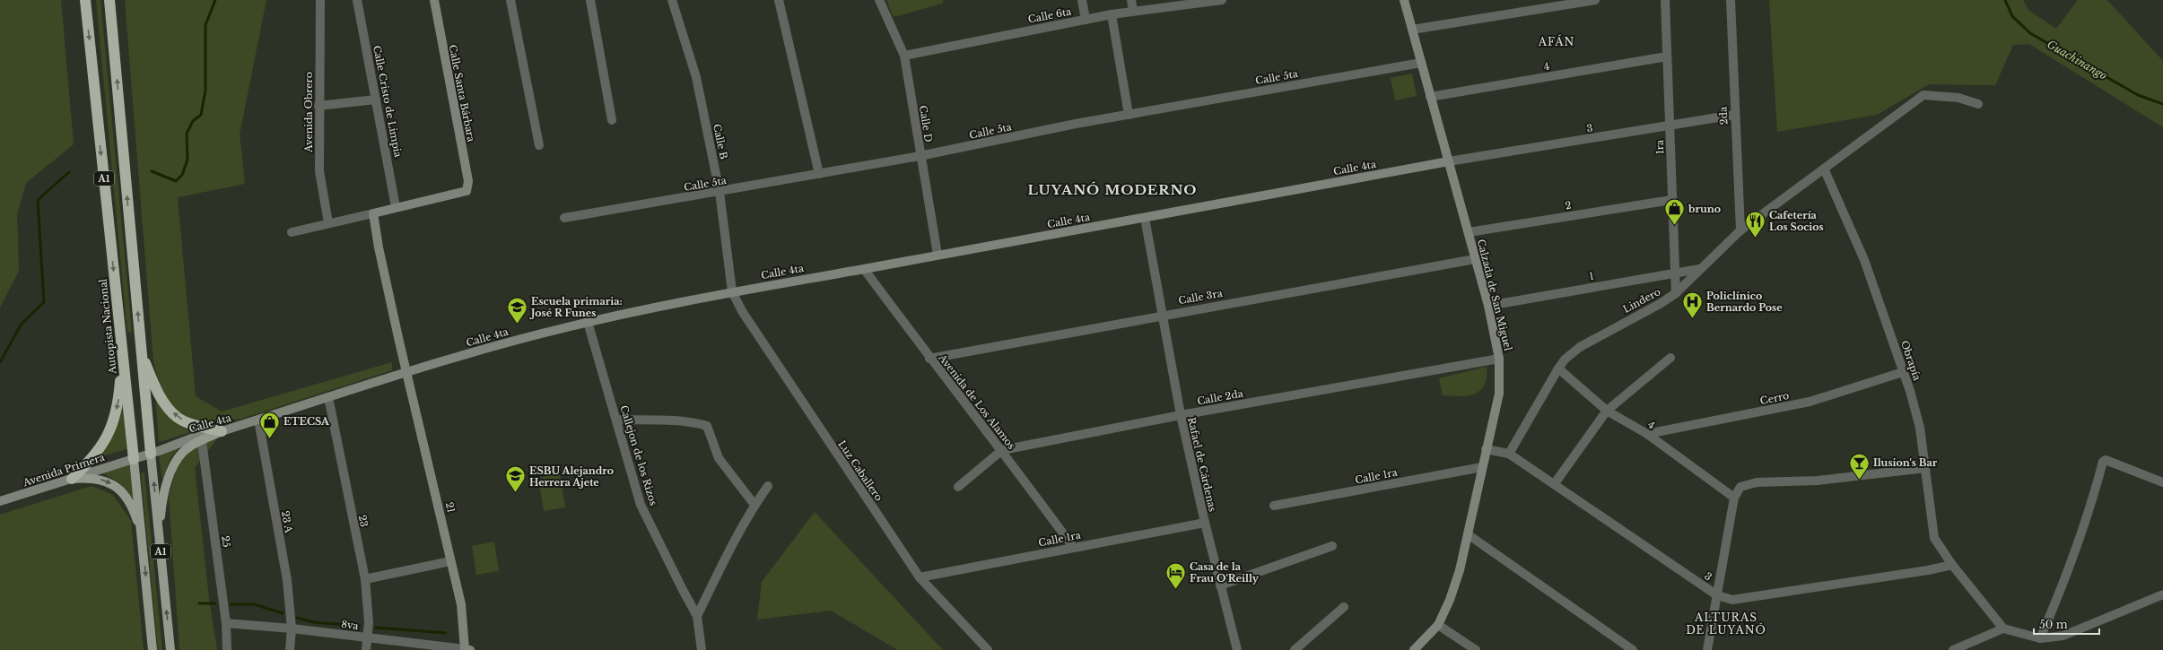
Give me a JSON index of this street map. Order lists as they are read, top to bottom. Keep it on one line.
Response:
{"streets":{"highway":["A1","Autopista Nacional"],"main road":["Calle Santa Bárbara","Calle 4ta","Calzada de San Miguel","Avenida Primera","21"],"street":["Calle 6ta","4","Calle 5ta","Calle Cristo de Limpia","Avenida Obrero","2da","Calle D","3","Calle B","1ra","2","1","Calle 3ra","Lindero","Obrapía","Calle 2da","Cerro","Avenida de Los Alamos","Callejon de los Rizos","Rafael de Cárdenas","Luz Caballero","Calle 1ra","23","23 A","25","8va"]},"crossings":[["Calle 6ta","Calle D"],["4","1ra"],["4","Calzada de San Miguel"],["4","Lindero"],["4","Cerro"],["Calle 5ta","Calle D"],["Calle 5ta","Calle B"],["Calle 5ta","Calzada de San Miguel"],["Calle Santa Bárbara","Calle Cristo de Limpia"],["2da","3"],["2da","Lindero"],["Calle D","Calle 4ta"],["3","1ra"],["3","Calle 4ta"],["3","Calzada de San Miguel"],["3","Lindero"],["3","Obrapía"],["Calle B","Calle 4ta"],["Calle B","Luz Caballero"],["1ra","2"],["1ra","1"],["1ra","Lindero"],["Calle 4ta","A1"],["Calle 4ta","Calzada de San Miguel"],["Calle 4ta","Autopista Nacional"],["Calle 4ta","Avenida de Los Alamos"],["Calle 4ta","Callejon de los Rizos"],["Calle 4ta","Rafael de Cárdenas"],["Calle 4ta","Avenida Primera"],["Calle 4ta","Luz Caballero"],["Calle 4ta","21"],["Calle 4ta","23"],["Calle 4ta","23 A"],["Calle 4ta","25"],["2","Calzada de San Miguel"],["1","Calzada de San Miguel"],["1","Lindero"],["Calzada de San Miguel","Calle 3ra"],["Calzada de San Miguel","Calle 2da"],["Calzada de San Miguel","Calle 1ra"],["Calle 3ra","Avenida de Los Alamos"],["Calle 3ra","Rafael de Cárdenas"],["Lindero","Obrapía"],["Autopista Nacional","Avenida Primera"],["Obrapía","Cerro"],["Calle 2da","Avenida de Los Alamos"],["Calle 2da","Rafael de Cárdenas"],["Avenida de Los Alamos","Calle 1ra"],["Rafael de Cárdenas","Calle 1ra"],["Luz Caballero","Calle 1ra"],["21","8va"],["23","8va"],["23 A","8va"],["25","8va"]],"districts":["AFÁN","LUYANÓ MODERNO","ALTURAS DE LUYANÓ"],"water":["Guachinango"],"places":{"shop":["bruno","ETECSA"],"restaurant":["Cafetería Los Socios"],"hospital":["Policlínico Bernardo Pose"],"school or university":["Escuela primaria: José R Funes","ESBU Alejandro Herrera Ajete"],"bar":["Ilusion's Bar"],"hotel":["Casa de la Frau O'Reilly"]},"scale_bar":"50 m"}
